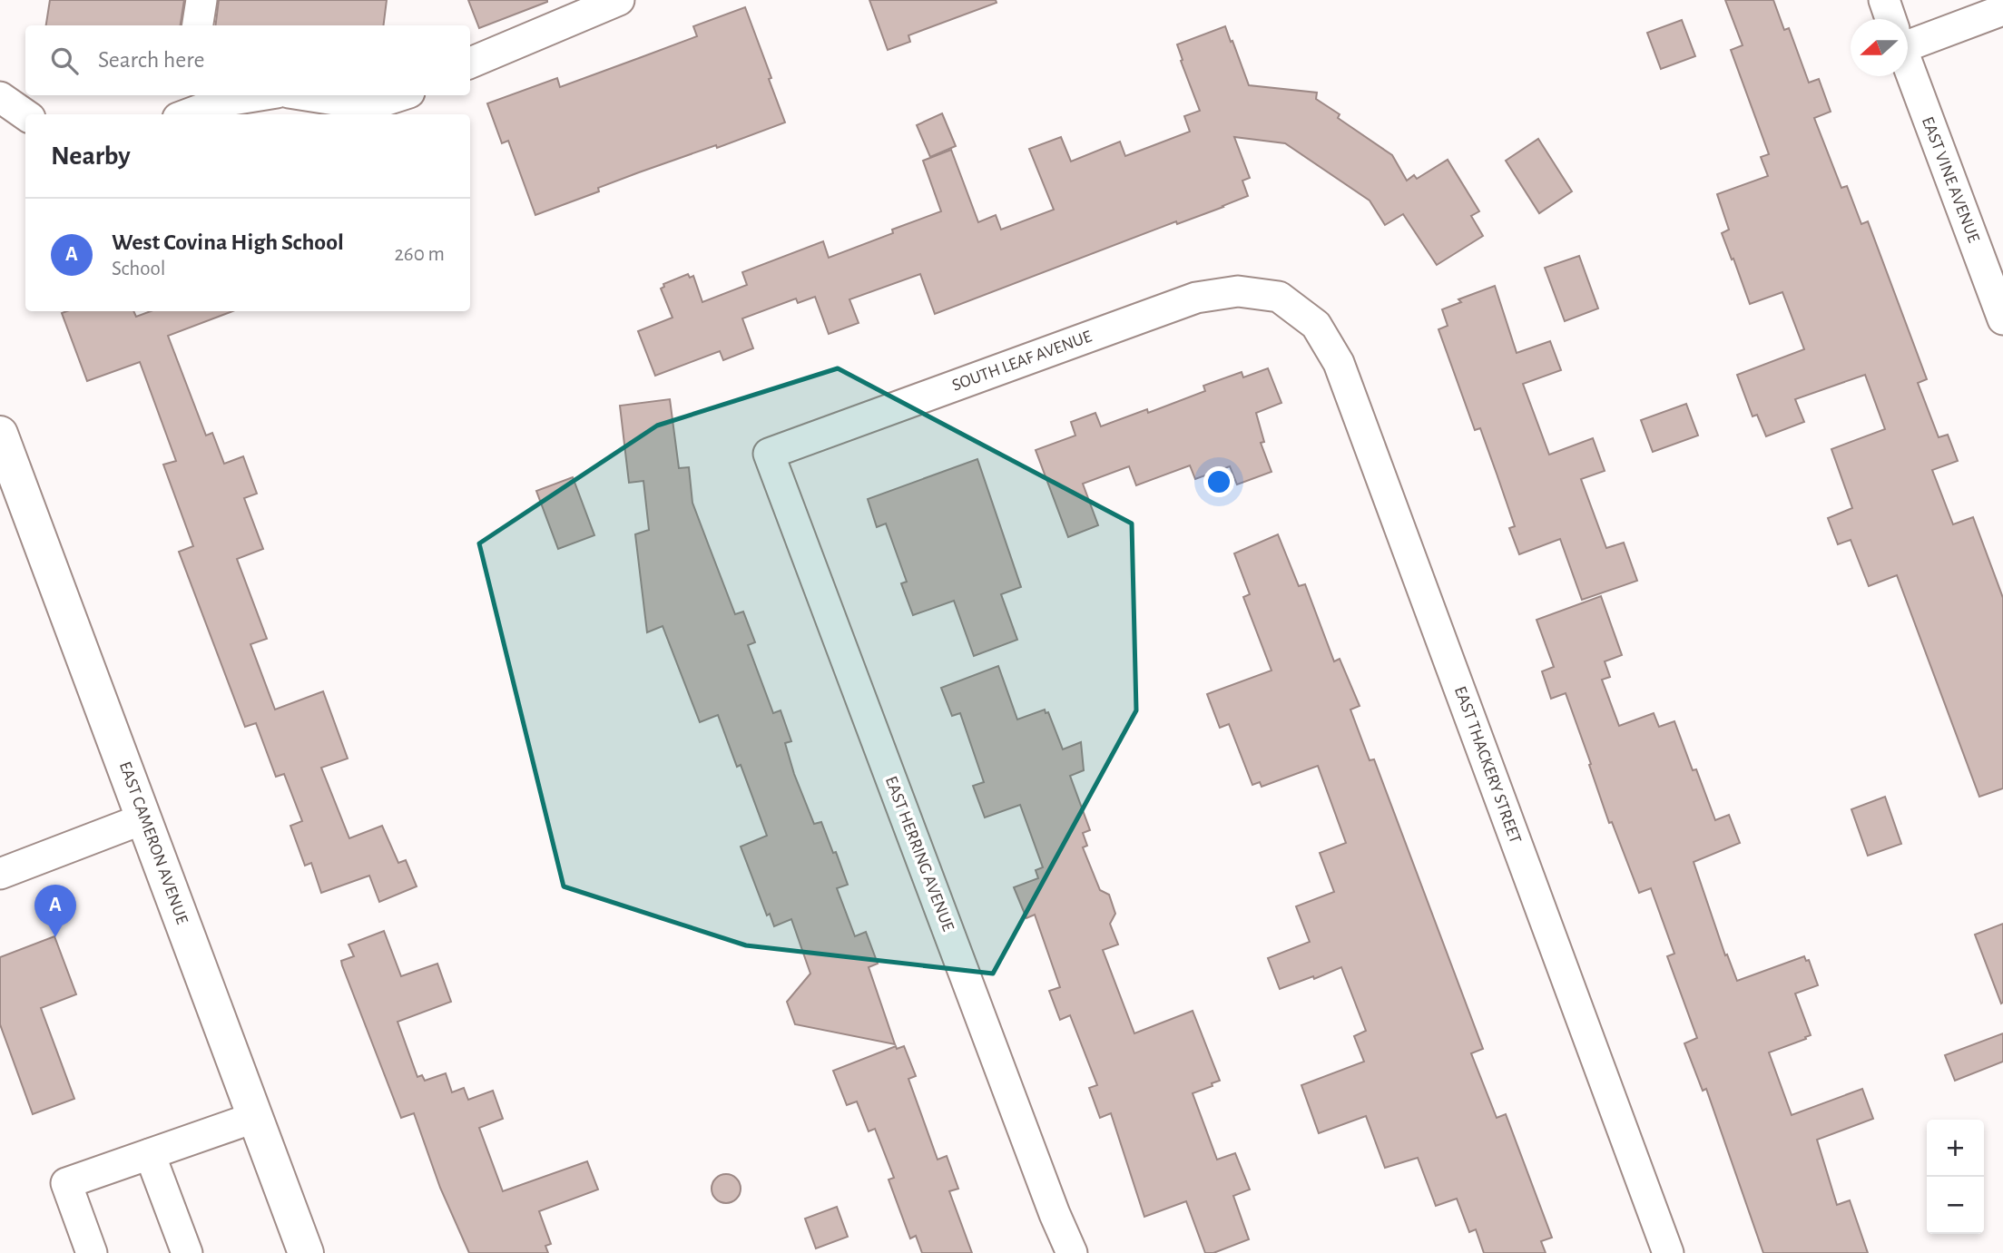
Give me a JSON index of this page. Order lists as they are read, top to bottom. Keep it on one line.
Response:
{"streets":{"main road":["EAST CAMERON AVENUE"],"street":["EAST VINE AVENUE","SOUTH LEAF AVENUE","EAST THACKERY STREET","EAST HERRING AVENUE"]},"crossings":[["SOUTH LEAF AVENUE","EAST THACKERY STREET"],["SOUTH LEAF AVENUE","EAST HERRING AVENUE"]],"north":"left","page":{"search":"Search here","heading":"Nearby","list":[{"mark":"A","name":"West Covina High School","note":"School","value":"260 m"}],"pins":"A","map_buttons":["+","−"]}}
